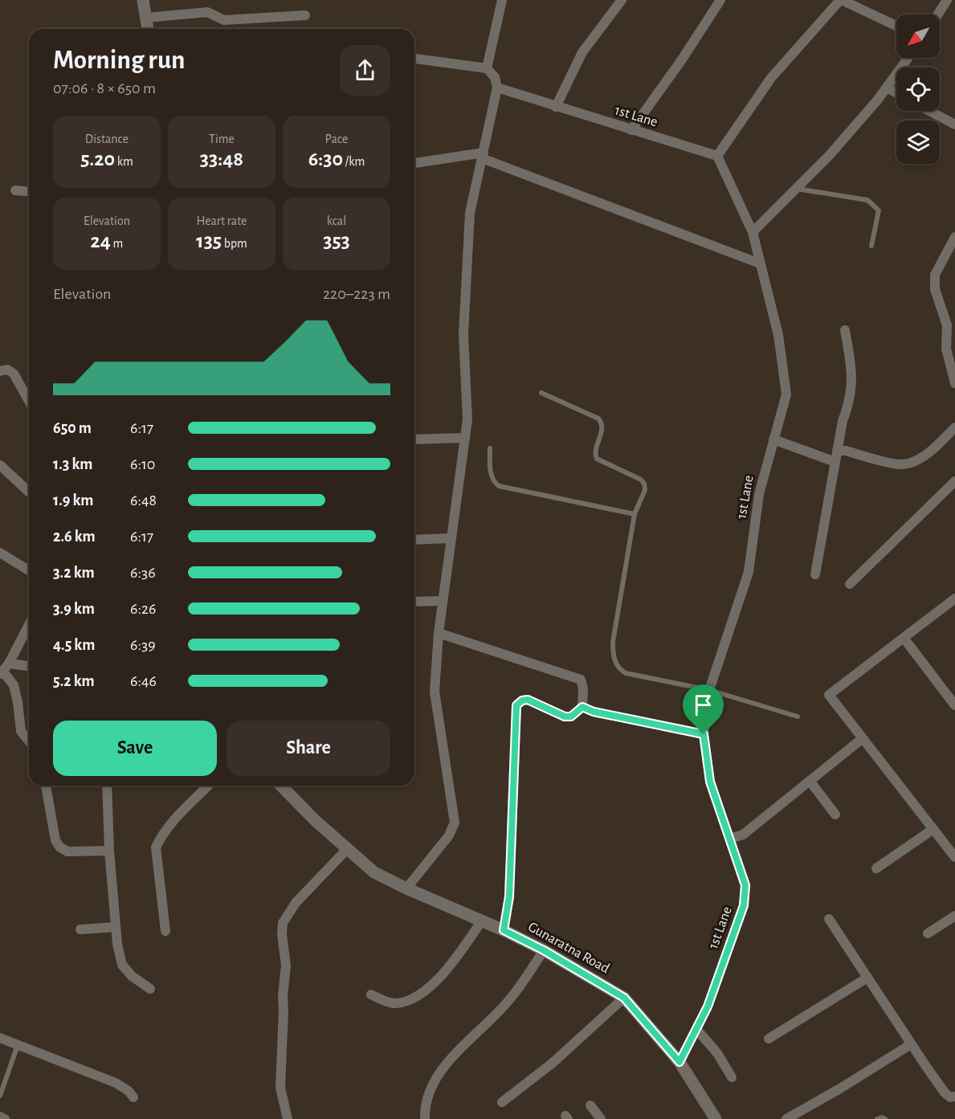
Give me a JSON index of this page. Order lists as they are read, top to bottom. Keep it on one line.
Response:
{"streets":{"street":["1st Lane","Gunaratna Road"]},"crossings":[["1st Lane","Gunaratna Road"]],"north":"bottom left","page":{"heading":["Morning run","07:06 · 8 × 650 m"],"stats":[["Distance","5.20 km"],["Time","33:48"],["Pace","6:30 /km"],["Elevation","24 m"],["Heart rate","135 bpm"],["kcal","353"]],"chart":["Elevation","220–223 m"],"list":[{"name":"650 m","note":"6:17"},{"name":"1.3 km","note":"6:10"},{"name":"1.9 km","note":"6:48"},{"name":"2.6 km","note":"6:17"},{"name":"3.2 km","note":"6:36"},{"name":"3.9 km","note":"6:26"},{"name":"4.5 km","note":"6:39"},{"name":"5.2 km","note":"6:46"}],"buttons":["Save","Share"]}}
